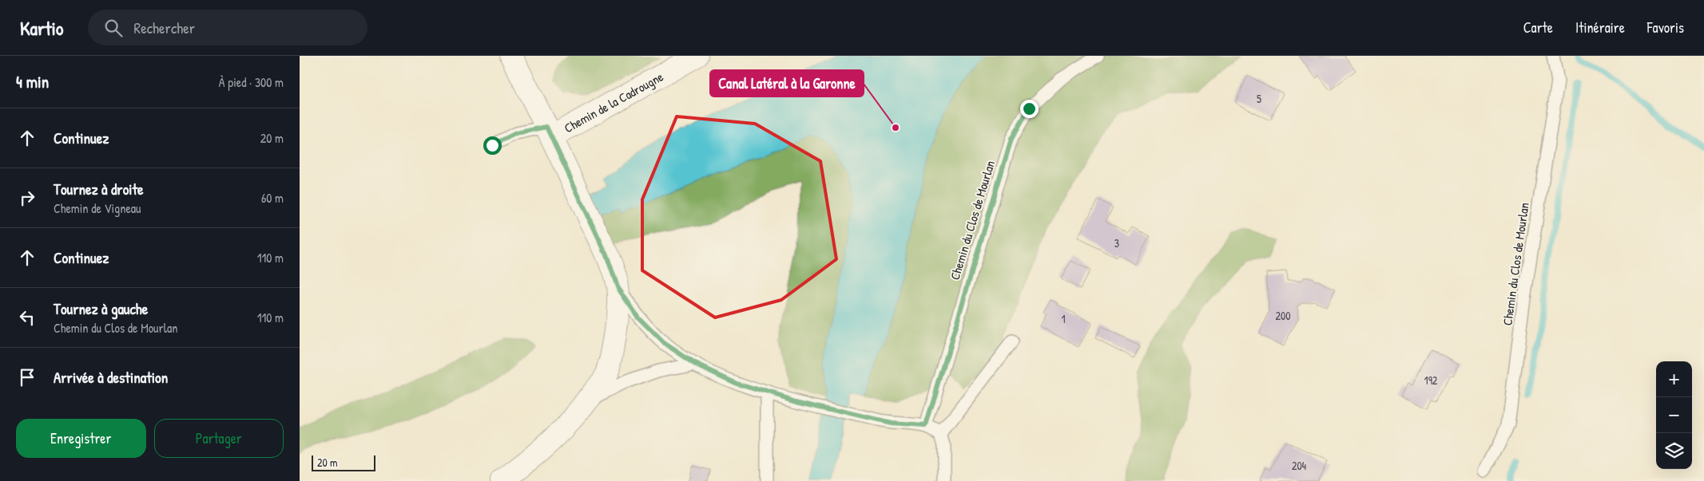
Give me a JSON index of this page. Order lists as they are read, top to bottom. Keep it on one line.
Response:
{"streets":{"street":["Chemin de la Cadrougne"],"lane":["Chemin du Clos de Mourlan"]},"places":["Canal Latéral à la Garonne"],"house_numbers":["5","3","200","1","192","204"],"scale_bar":"20 m","page":{"header":"Kartio","search":"Rechercher","nav":["Carte","Itinéraire","Favoris"],"heading":["4 min","À pied · 300 m"],"list":[["Continuez","20 m"],["Tournez à droite","Chemin de Vigneau","60 m"],["Continuez","110 m"],["Tournez à gauche","Chemin du Clos de Mourlan","110 m"],"Arrivée à destination"],"map_buttons":["+","−"],"buttons":["Enregistrer","Partager"],"scale":"20 m"}}
